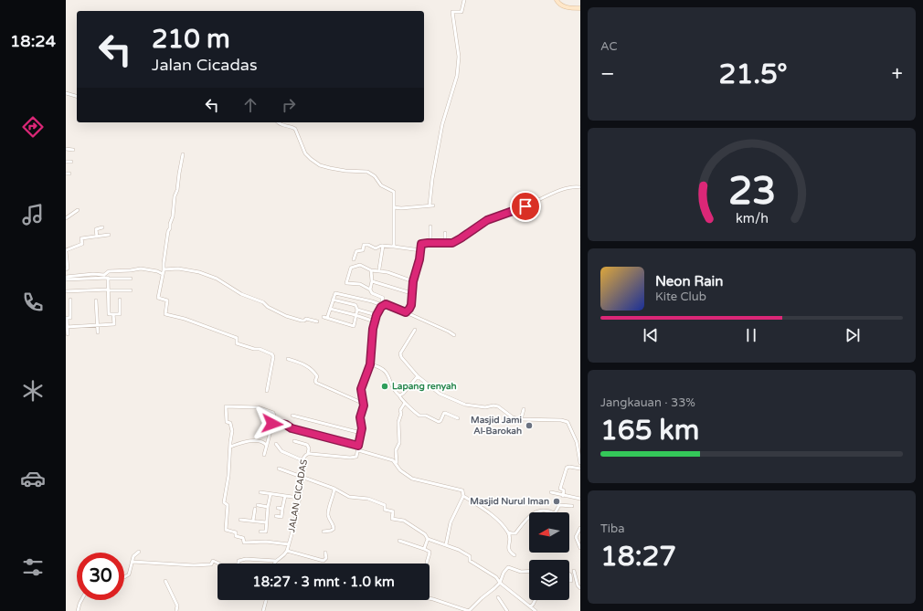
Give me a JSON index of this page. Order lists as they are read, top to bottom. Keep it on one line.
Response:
{"streets":{"street":["JALAN CICADAS"]},"places":["Lapang renyah","Masjid Jami Al-Barokah","Masjid Nurul Iman"],"north":"left","page":{"tabs":"18:24","tile":["AC",["Jangkauan · 33%","165 km"],["Tiba","18:27"]],"turn":["210 m","Jalan Cicadas"],"heat":["−","21.5°","+"],"song":["Neon Rain","Kite Club"],"limit":"30","trip":"18:27 · 3 mnt · 1.0 km","gauge":["23","km/h"]}}
